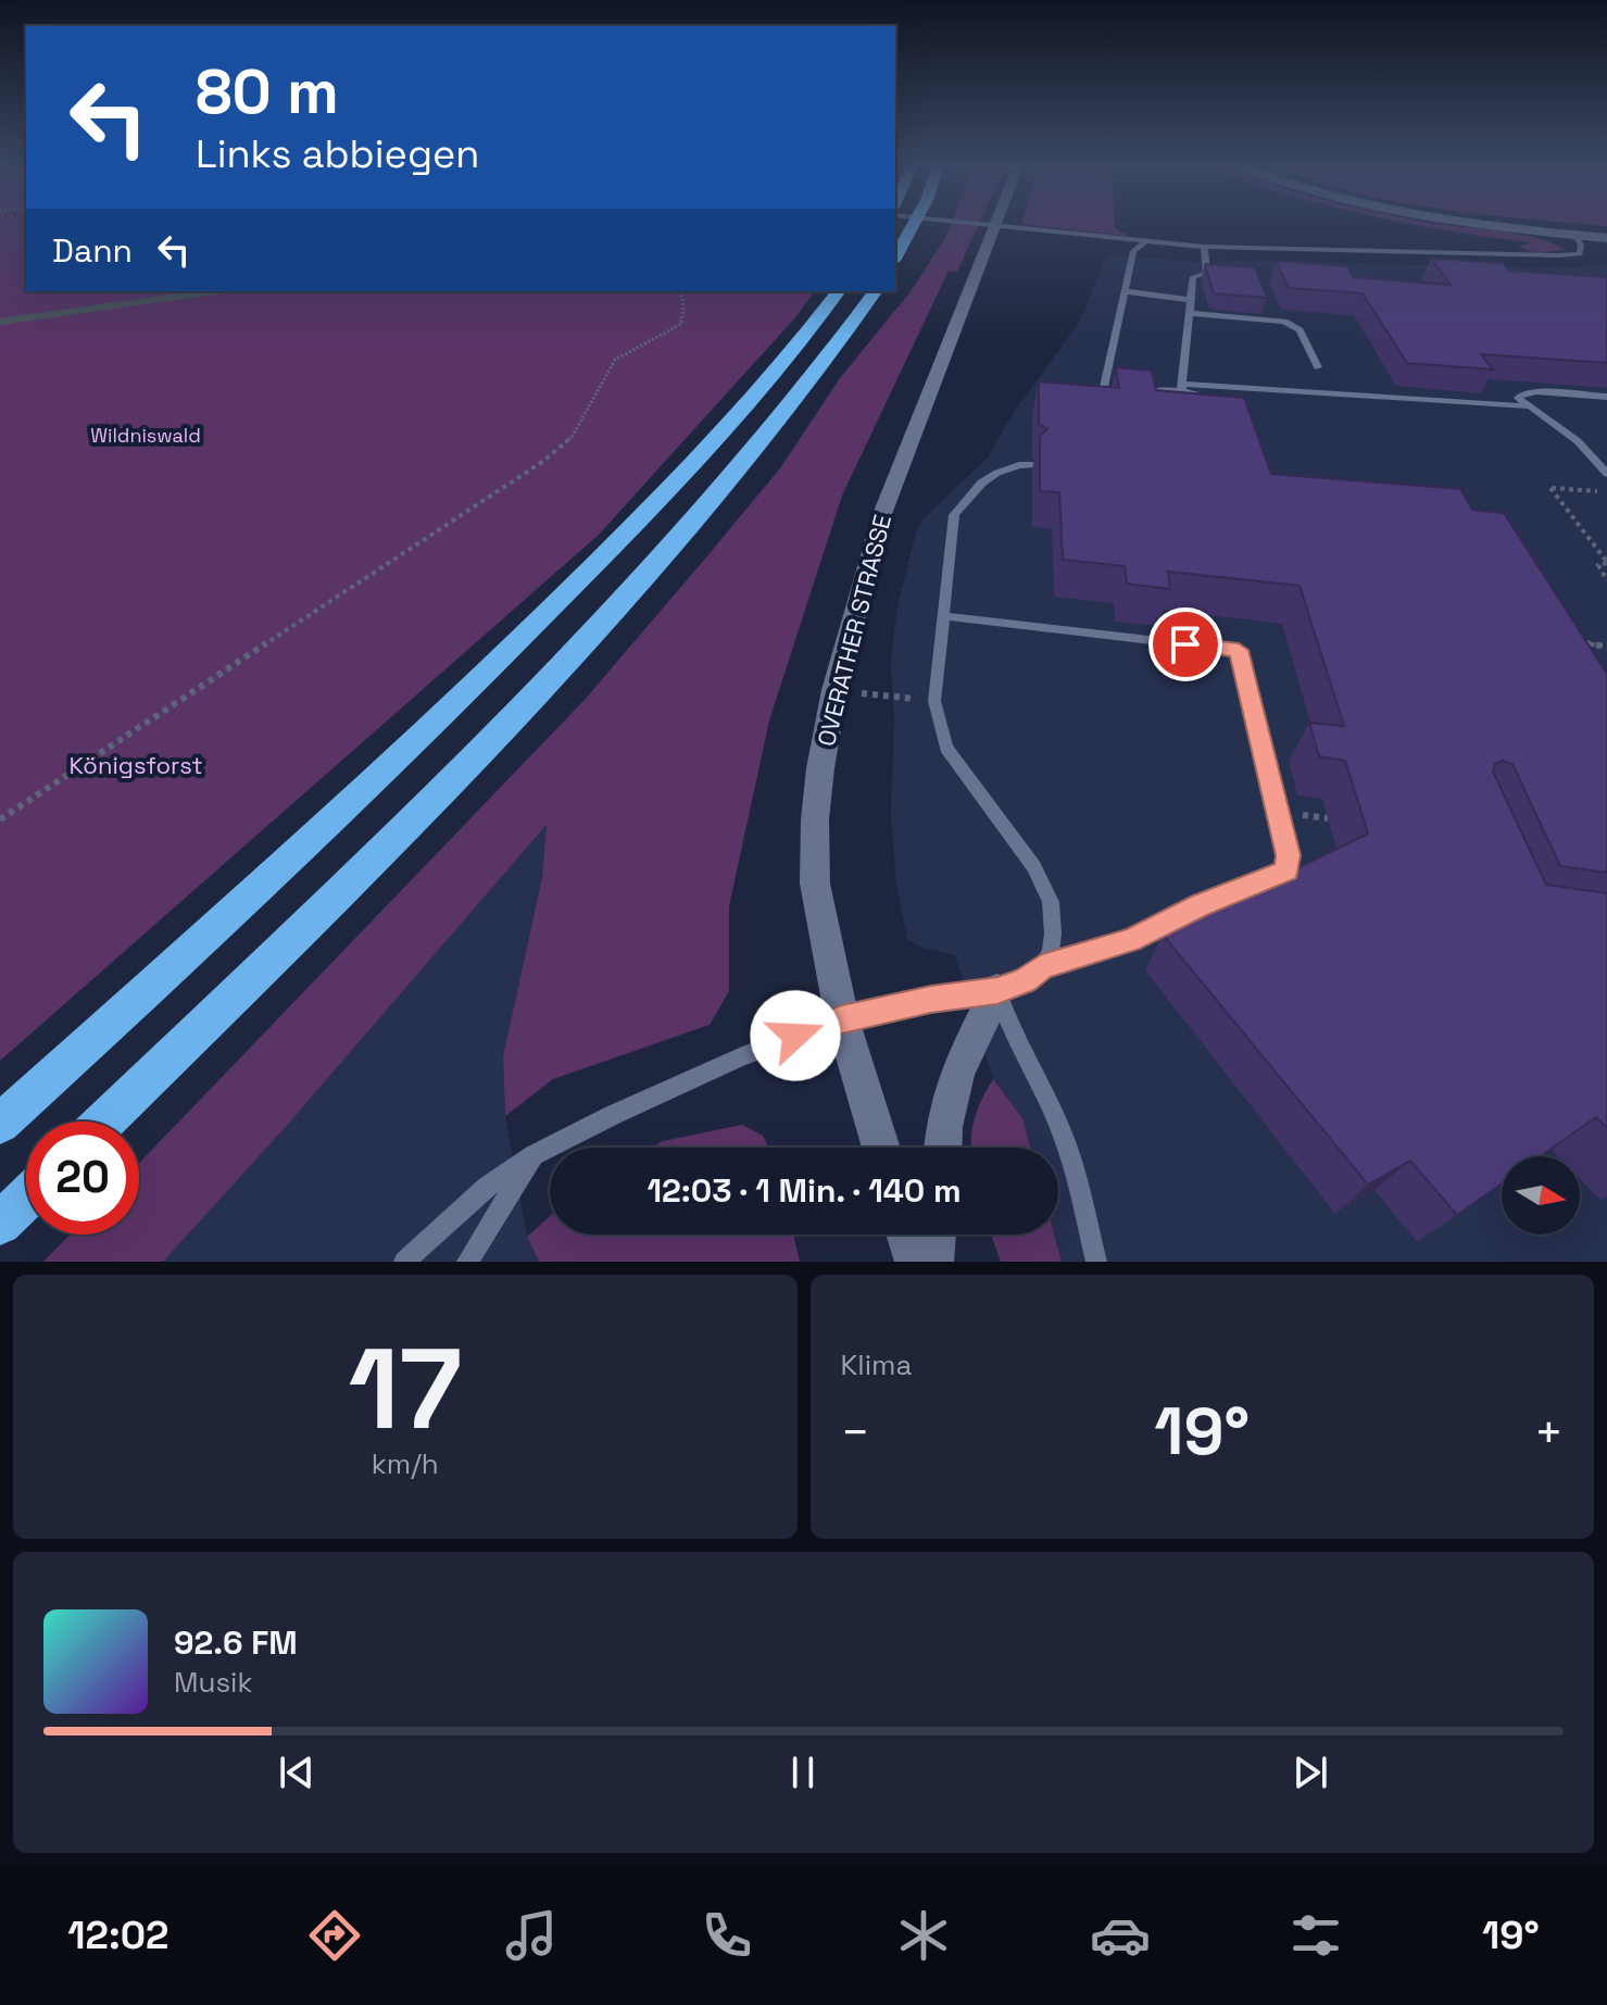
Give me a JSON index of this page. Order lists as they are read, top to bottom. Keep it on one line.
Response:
{"streets":{"main road":["OVERATHER STRASSE"]},"parks":["Wildniswald","Königsforst"],"north":"right","page":{"turn":["80 m","Links abbiegen"],"then":"Dann","limit":"20","trip":"12:03 · 1 Min. · 140 m","tile":[["17","km/h"],"Klima"],"heat":["−","19°","+"],"song":["92.6 FM","Musik"],"tabs":["12:02","19°"]}}
